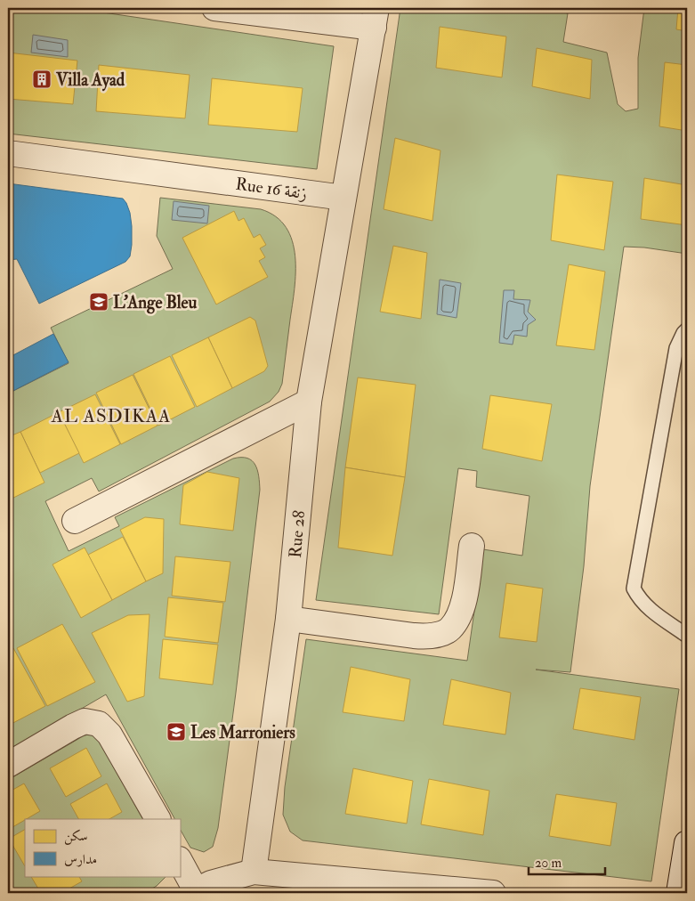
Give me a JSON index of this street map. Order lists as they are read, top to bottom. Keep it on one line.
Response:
{"streets":{"street":["Rue 16 زنقة","Rue 28"]},"crossings":[["Rue 16 زنقة","Rue 28"]],"districts":["AL ASDIKAA"],"places":{"building":["Villa Ayad"],"school or university":["L'Ange Bleu","Les Marroniers"]},"legend":["سكن","مدارس"],"scale_bar":"20 m"}
